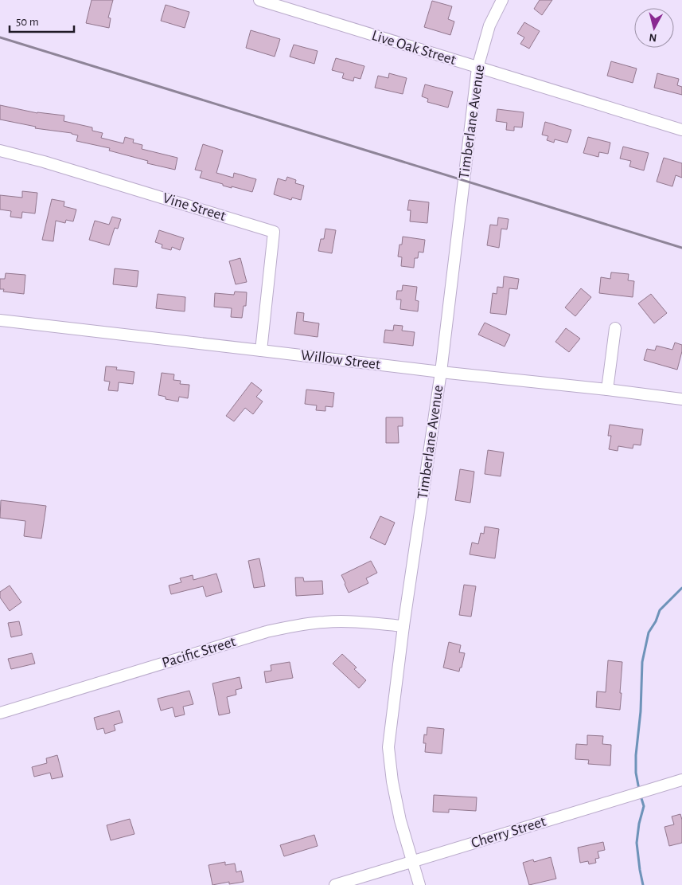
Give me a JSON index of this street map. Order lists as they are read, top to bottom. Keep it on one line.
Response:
{"streets":{"street":["Live Oak Street","Timberlane Avenue","Vine Street","Willow Street","Pacific Street","Cherry Street"]},"crossings":[["Live Oak Street","Timberlane Avenue"],["Timberlane Avenue","Willow Street"],["Timberlane Avenue","Pacific Street"],["Timberlane Avenue","Cherry Street"],["Vine Street","Willow Street"]],"scale_bar":"50 m","north":"bottom"}
